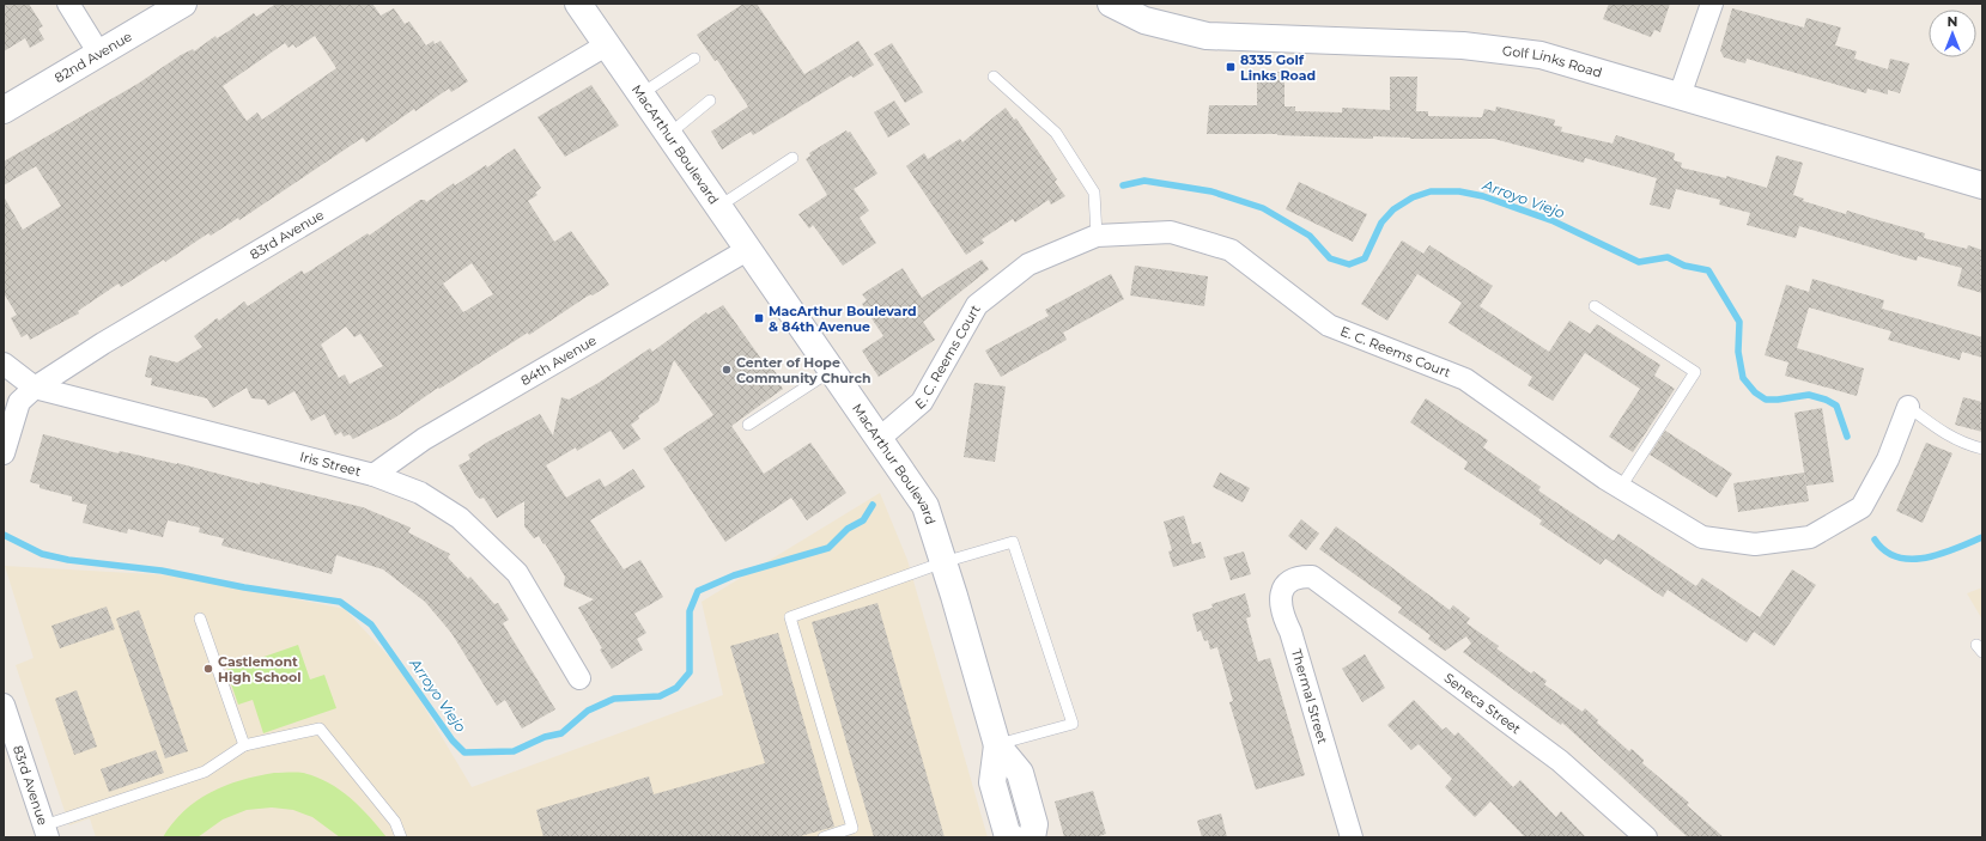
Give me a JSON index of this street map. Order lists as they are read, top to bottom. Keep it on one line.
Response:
{"streets":{"street":["82nd Avenue","Golf Links Road","MacArthur Boulevard","83rd Avenue","E. C. Reems Court","84th Avenue","Iris Street","Thermal Street","Seneca Street"]},"crossings":[["MacArthur Boulevard","83rd Avenue"],["MacArthur Boulevard","E. C. Reems Court"],["MacArthur Boulevard","84th Avenue"],["83rd Avenue","Iris Street"],["84th Avenue","Iris Street"],["Thermal Street","Seneca Street"]],"water":["Arroyo Viejo"],"places":{"transit":["8335 Golf Links Road","MacArthur Boulevard & 84th Avenue"],"other":["Center of Hope Community Church","Castlemont High School"]},"north":"top"}
